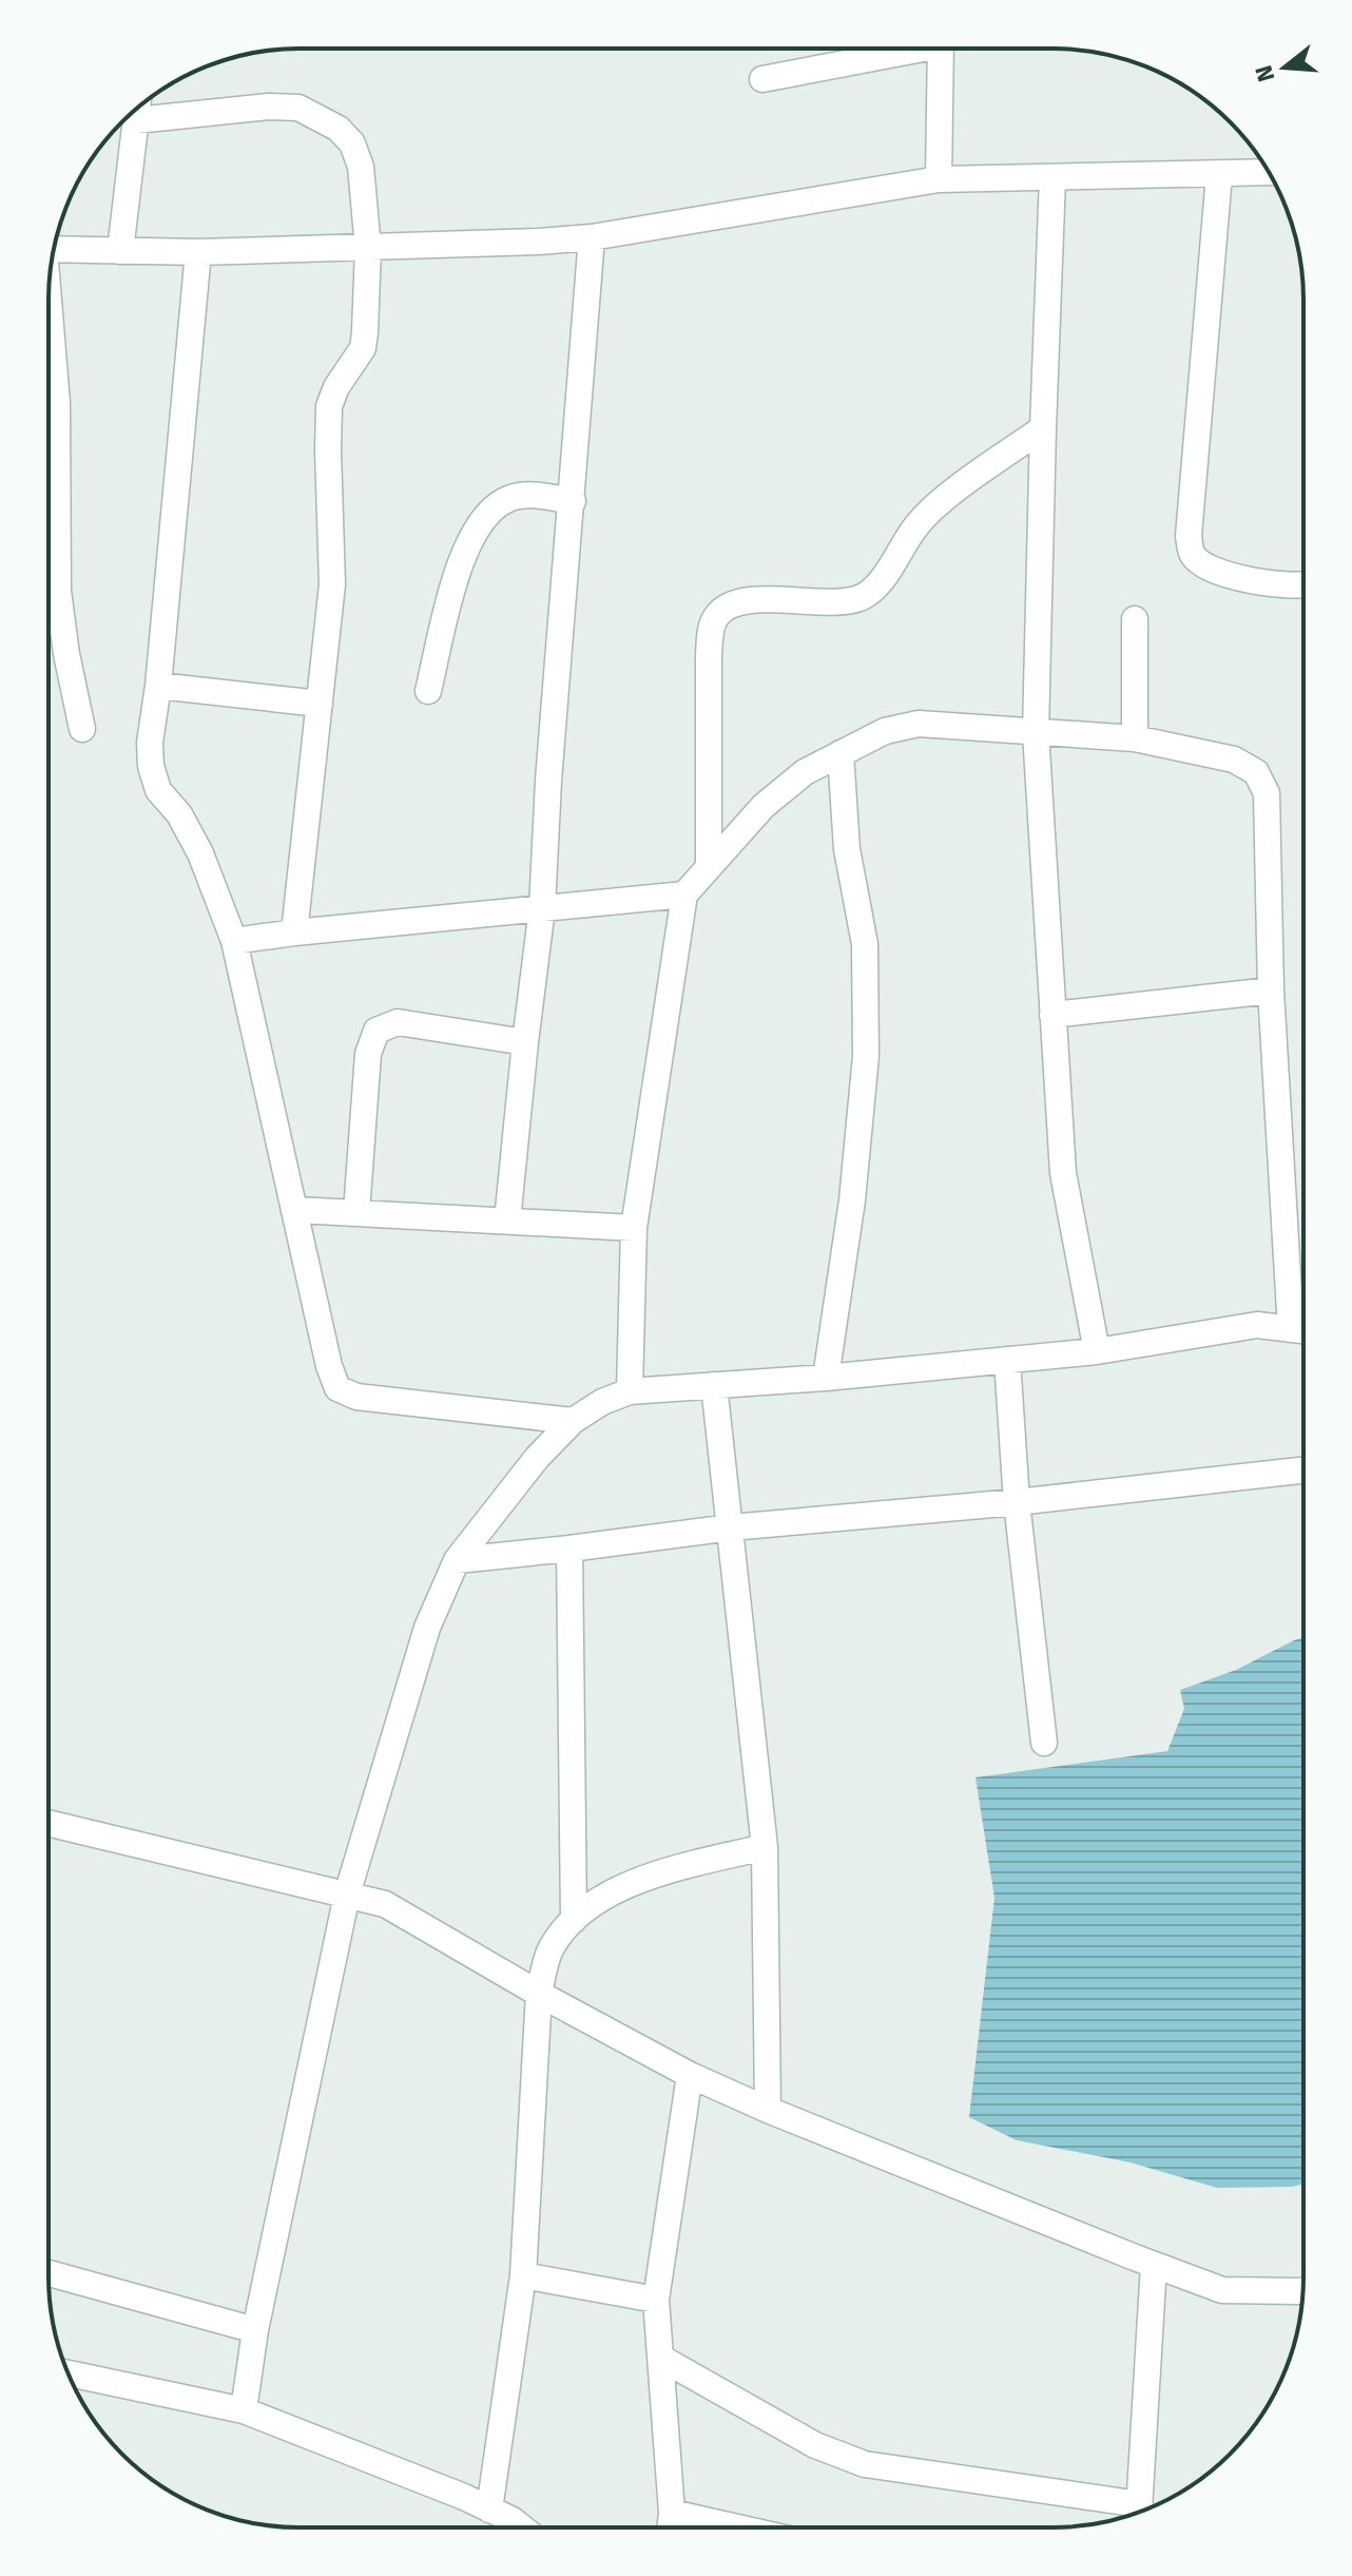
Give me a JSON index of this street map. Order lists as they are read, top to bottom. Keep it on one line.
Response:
{"north":"left"}
